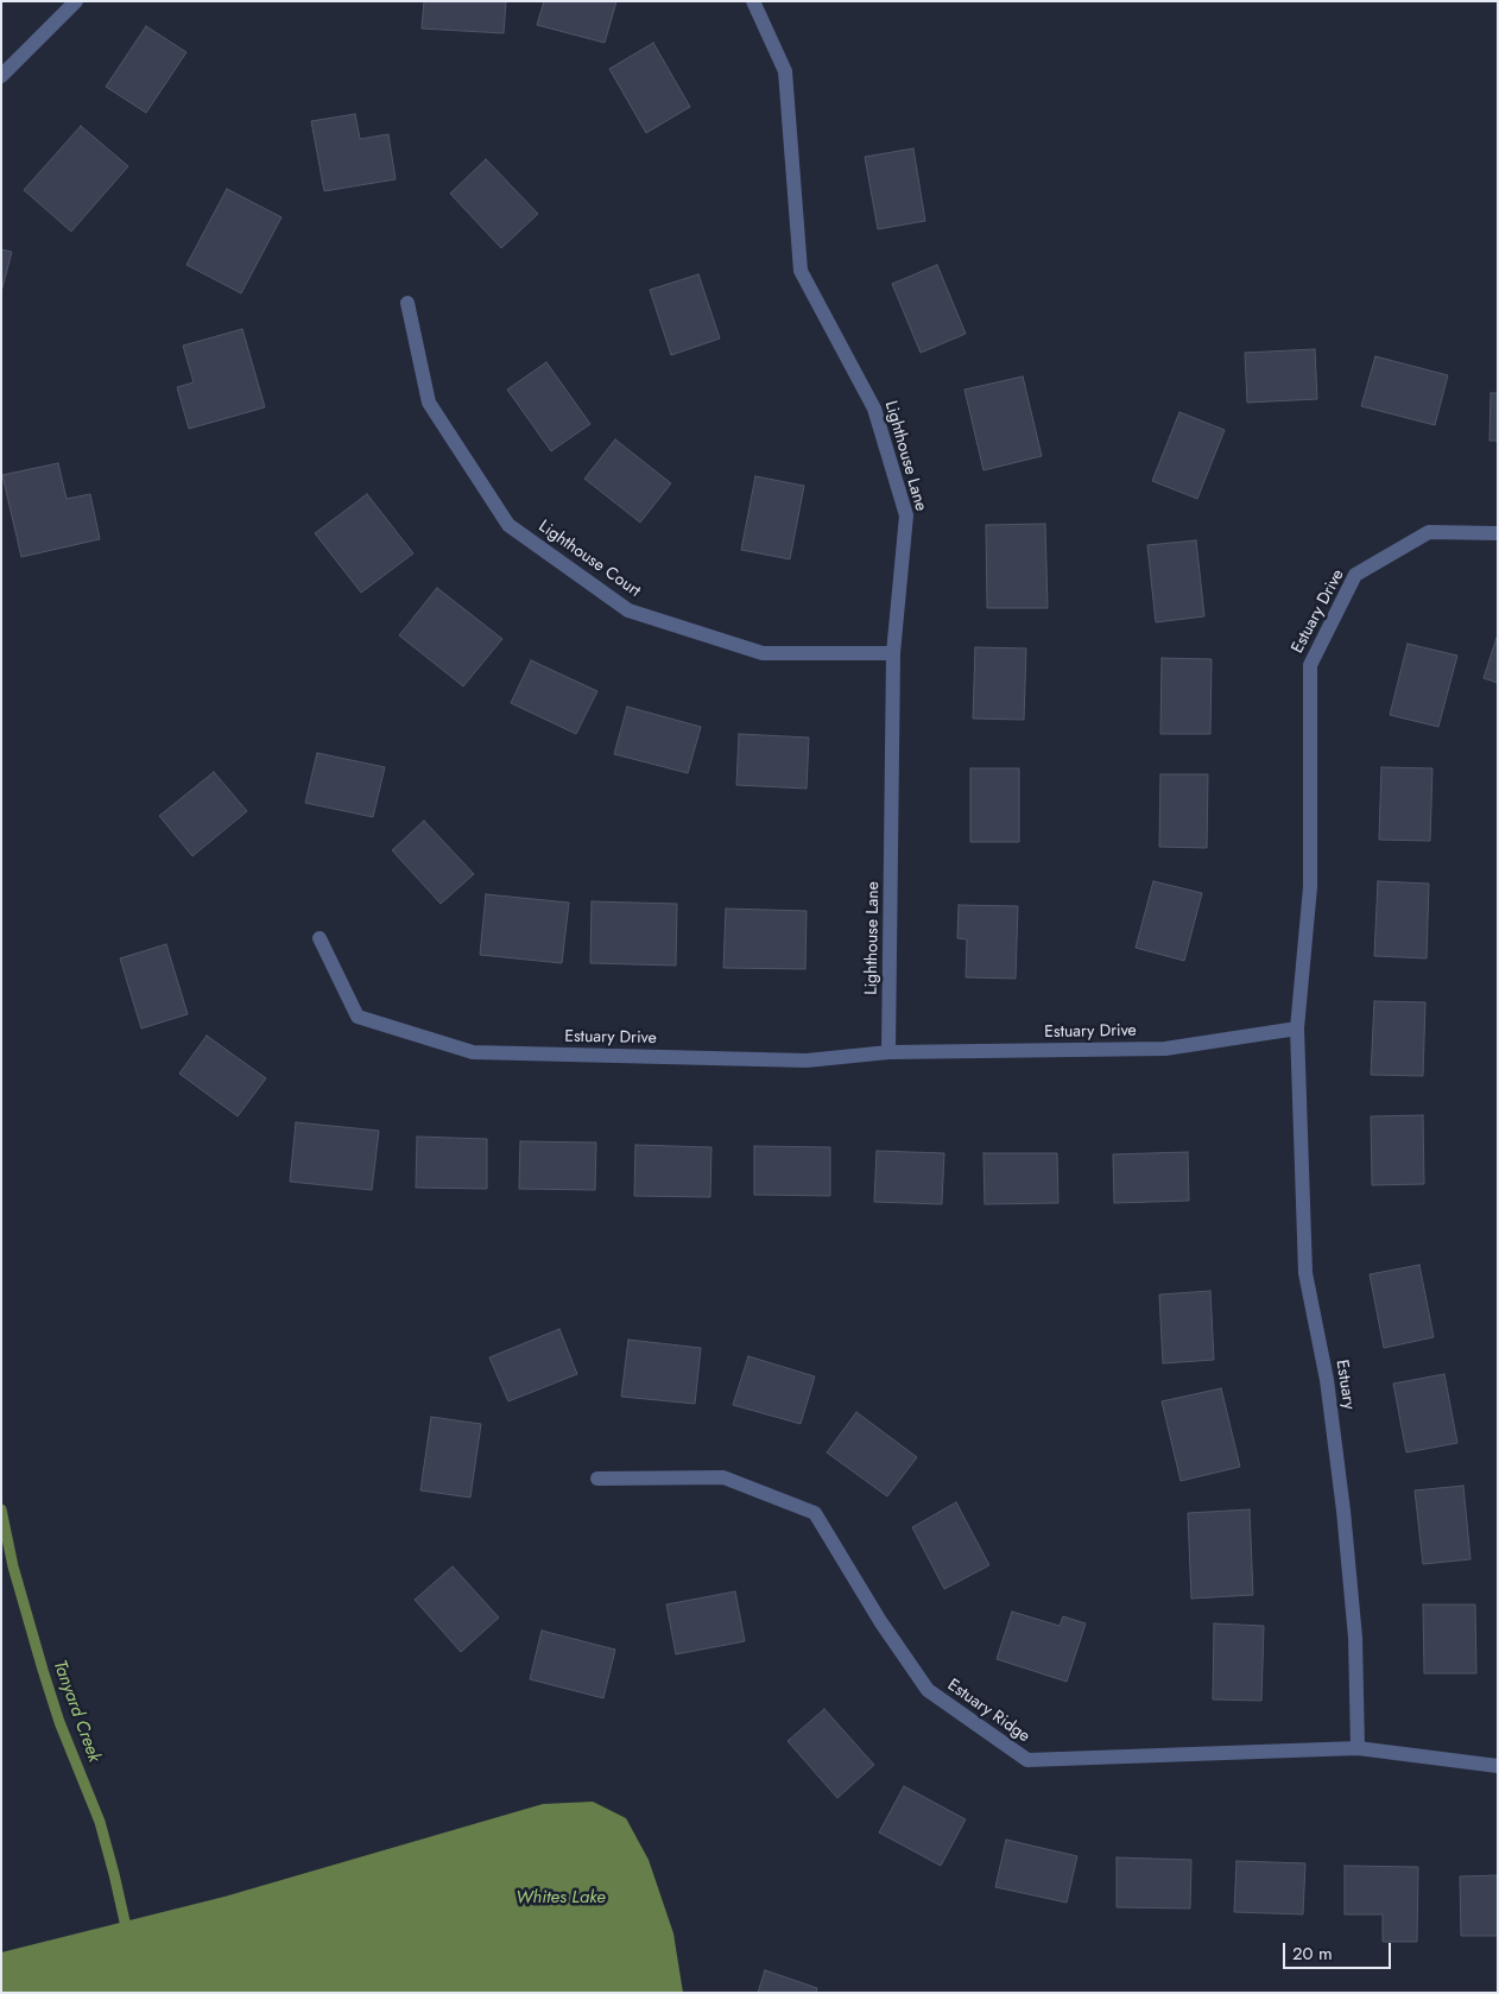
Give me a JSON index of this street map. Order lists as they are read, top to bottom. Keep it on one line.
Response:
{"streets":{"street":["Lighthouse Lane","Lighthouse Court","Estuary Drive","Estuary","Estuary Ridge"]},"crossings":[["Lighthouse Lane","Lighthouse Court"],["Lighthouse Lane","Estuary Drive"],["Estuary Drive","Estuary"],["Estuary","Estuary Ridge"]],"water":["Tanyard Creek","Whites Lake"],"scale_bar":"20 m"}
